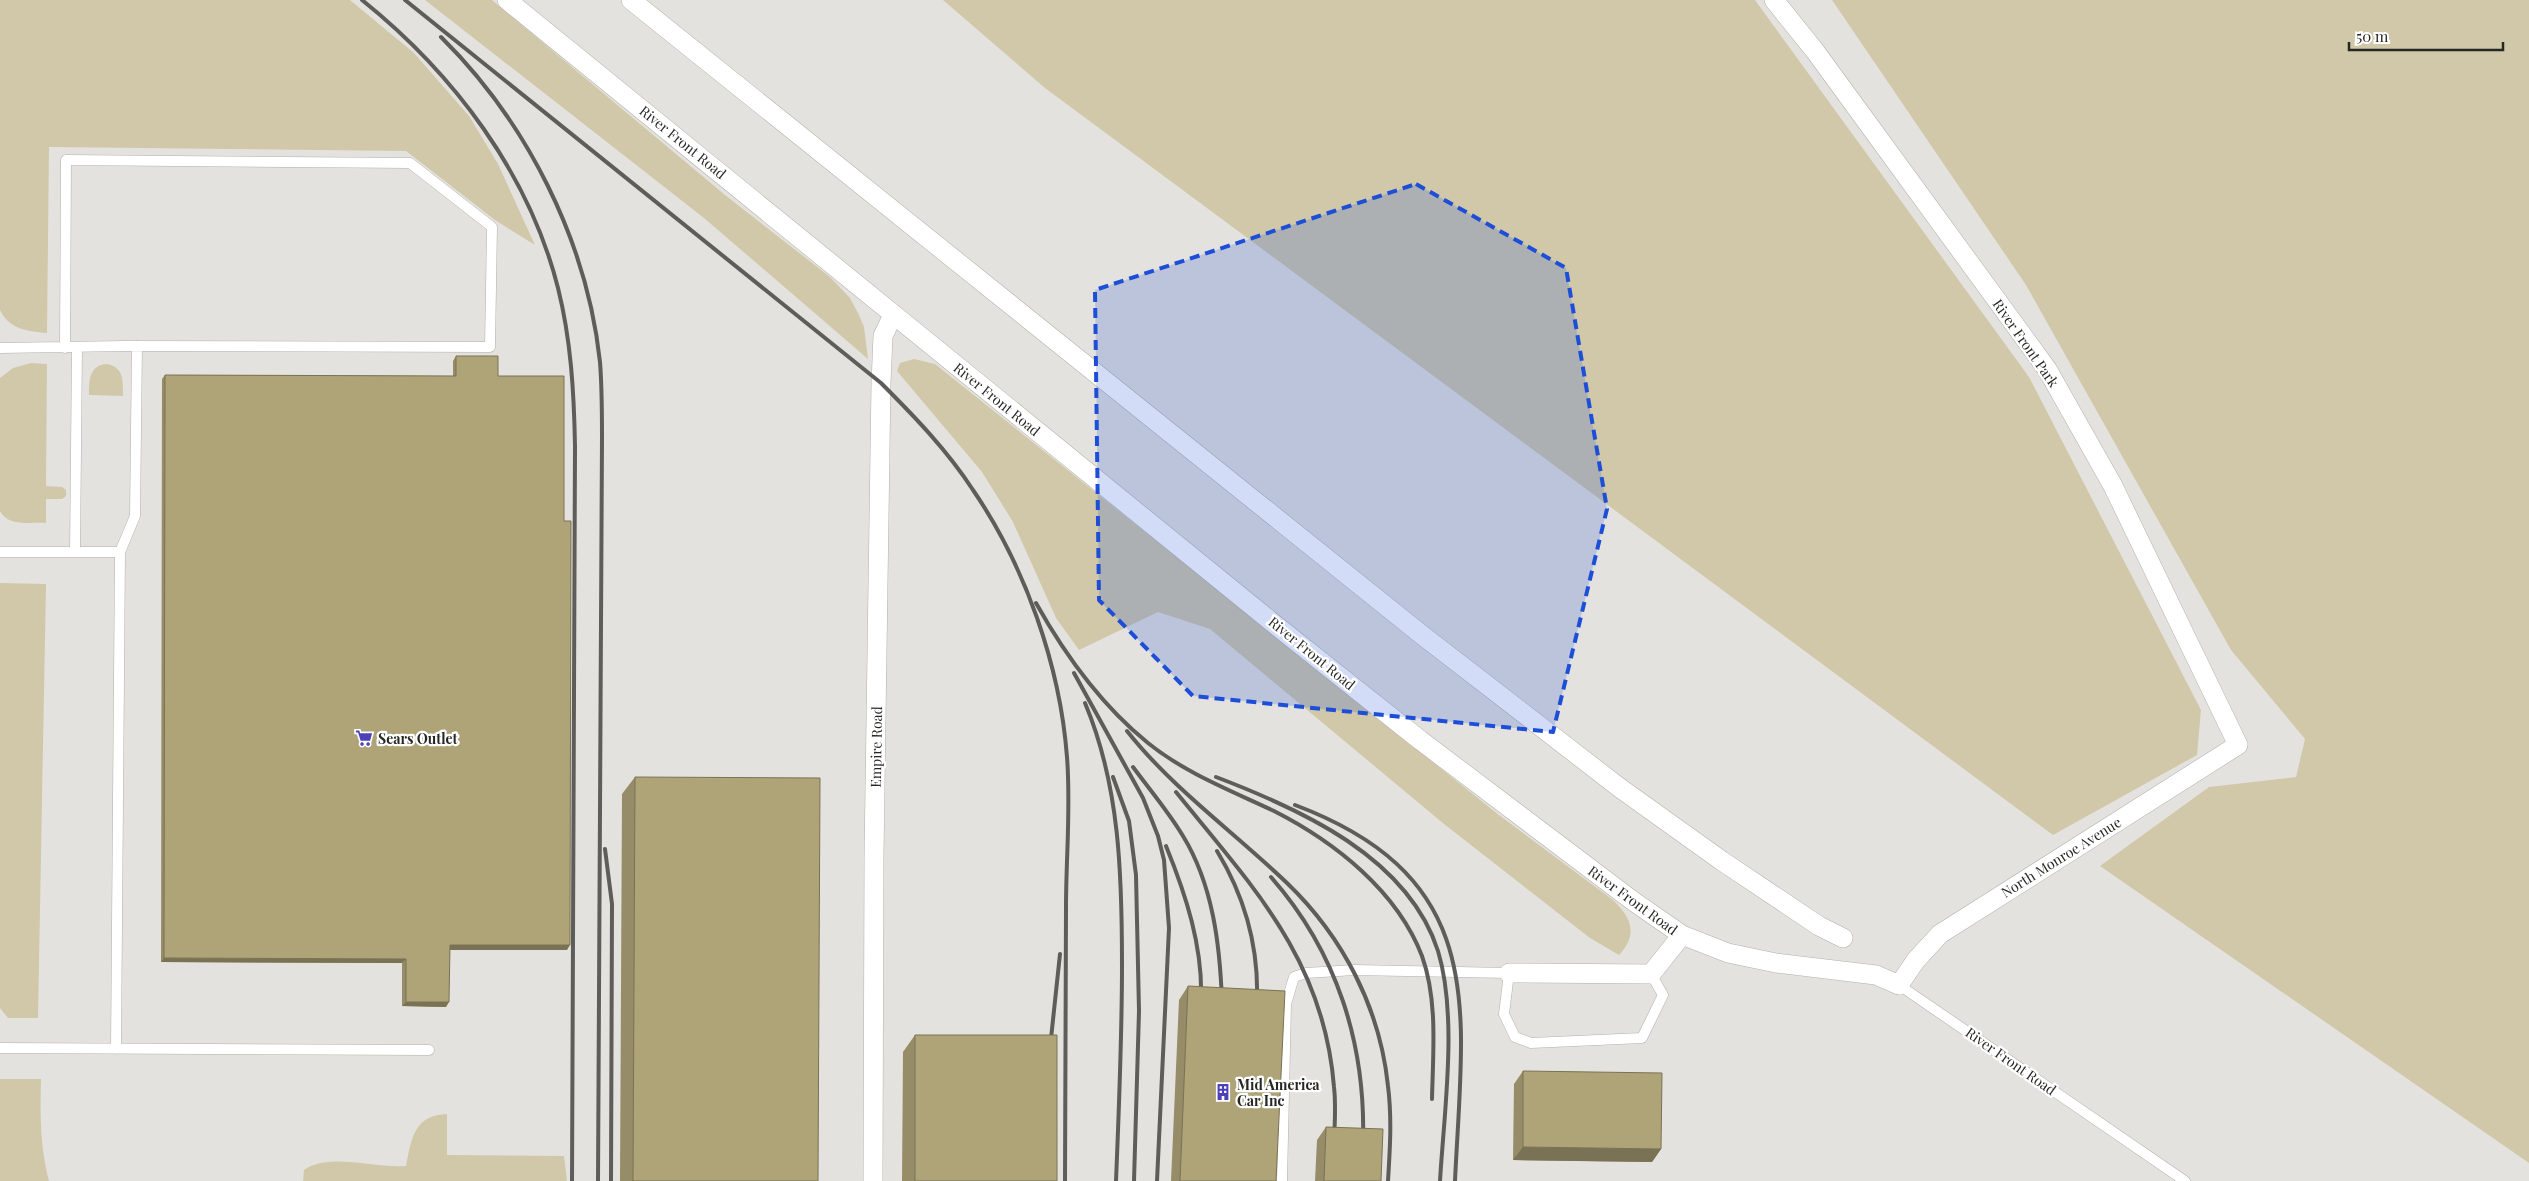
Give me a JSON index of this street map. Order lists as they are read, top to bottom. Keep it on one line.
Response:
{"streets":{"street":["River Front Road","River Front Park","Empire Road","North Monroe Avenue"]},"crossings":[["River Front Road","Empire Road"],["River Front Road","North Monroe Avenue"],["River Front Park","North Monroe Avenue"]],"places":{"supermarket":["Sears Outlet"],"building":["Mid America Car Inc"]},"scale_bar":"50 m"}
